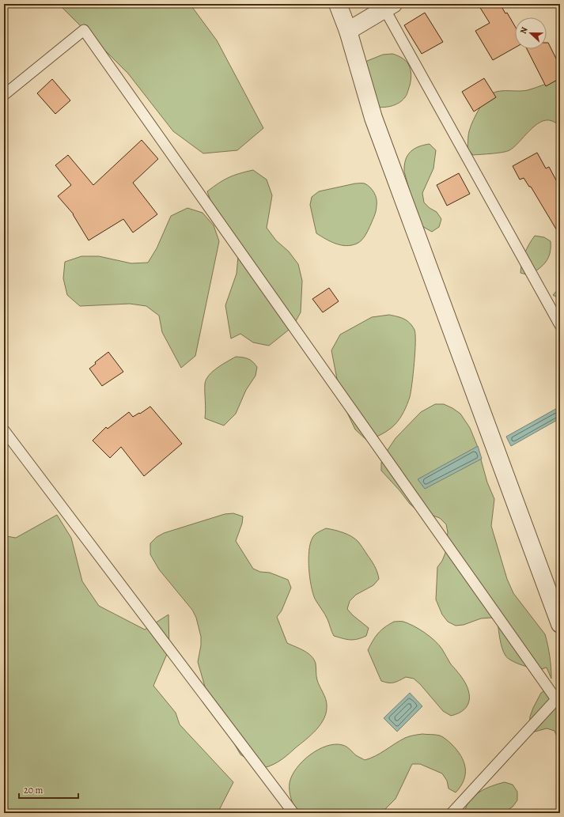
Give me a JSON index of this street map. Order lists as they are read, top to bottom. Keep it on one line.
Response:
{"scale_bar":"20 m","north":"left"}
